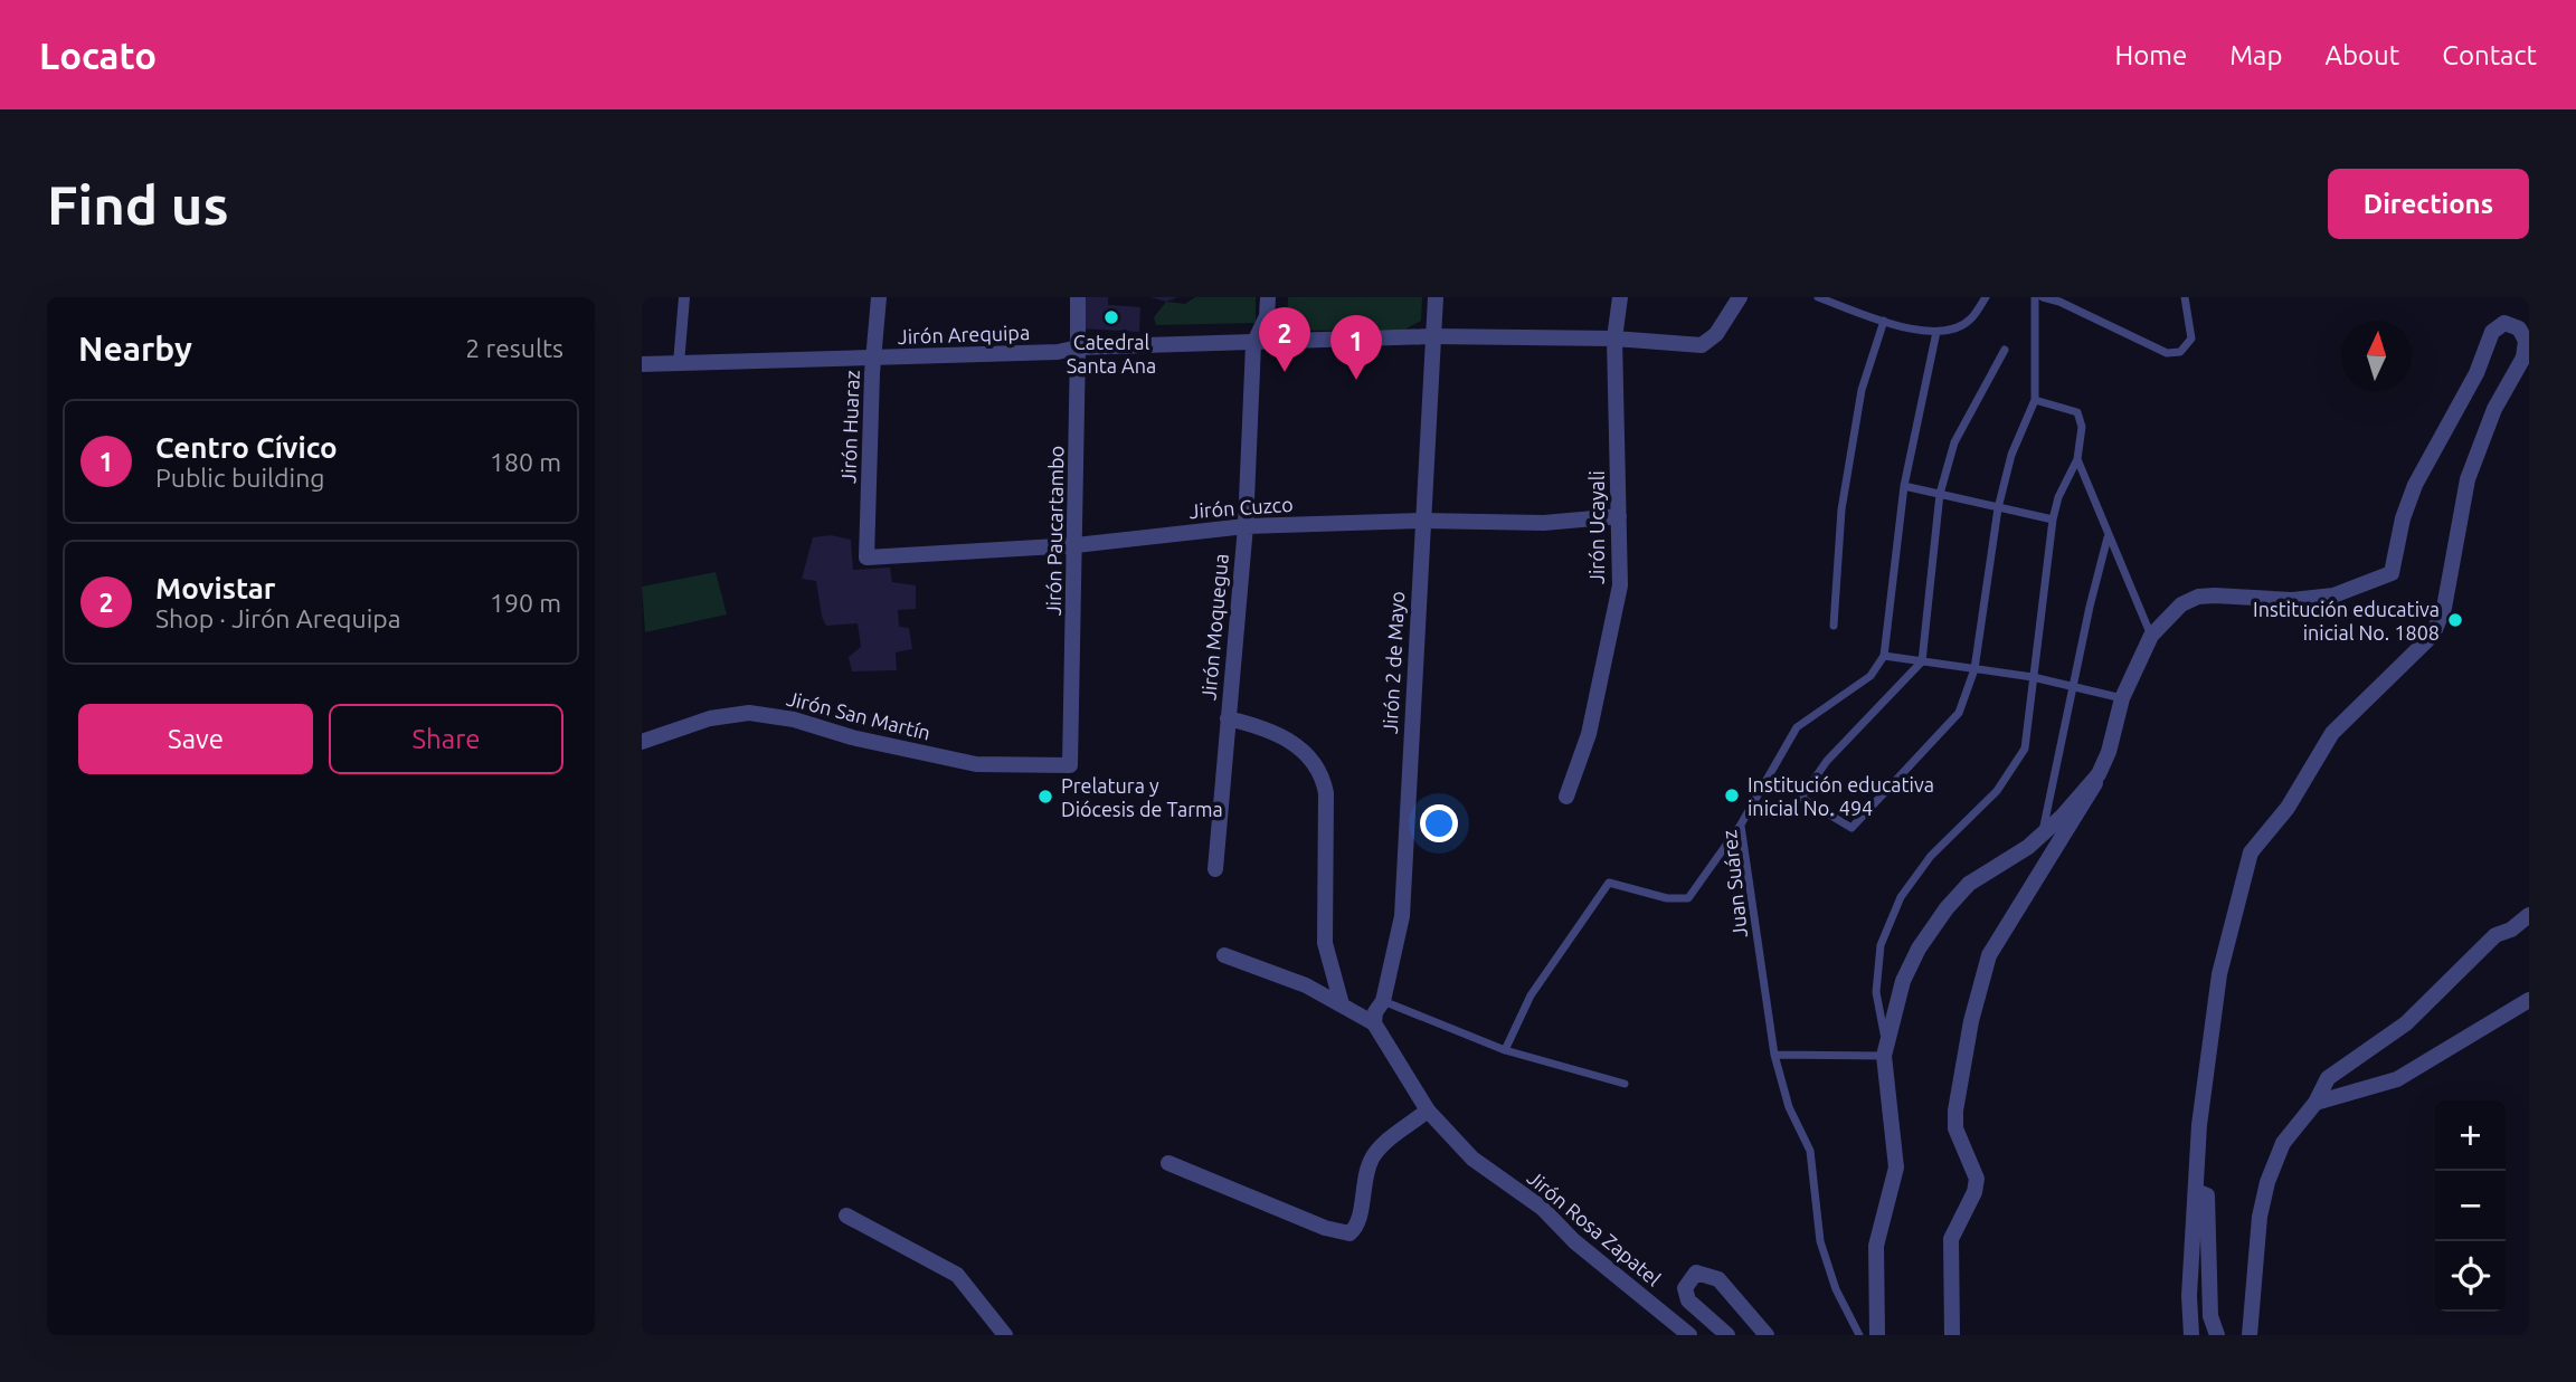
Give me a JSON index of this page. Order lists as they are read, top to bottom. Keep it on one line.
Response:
{"streets":{"street":["Jirón Arequipa","Jirón Huaraz","Jirón Cuzco","Jirón Ucayali","Jirón Paucartambo","Jirón Moquegua","Jirón 2 de Mayo","Jirón San Martín","Jirón Rosa Zapatel"],"lane":["Juan Suárez"]},"crossings":[["Jirón Arequipa","Jirón Huaraz"],["Jirón Arequipa","Jirón Ucayali"],["Jirón Arequipa","Jirón Paucartambo"],["Jirón Arequipa","Jirón Moquegua"],["Jirón Arequipa","Jirón 2 de Mayo"],["Jirón Huaraz","Jirón Cuzco"],["Jirón Cuzco","Jirón Ucayali"],["Jirón Cuzco","Jirón Paucartambo"],["Jirón Cuzco","Jirón Moquegua"],["Jirón Cuzco","Jirón 2 de Mayo"],["Jirón Paucartambo","Jirón San Martín"],["Jirón 2 de Mayo","Jirón Rosa Zapatel"]],"places":["Catedral Santa Ana","Institución educativa inicial No. 1808","Institución educativa inicial No. 494","Prelatura y Diócesis de Tarma"],"north":"top","page":{"header":"Locato","nav":["Home","Map","About","Contact"],"buttons":["Directions",["Save","Share"]],"title":"Find us","heading":["Nearby","2 results"],"pins":["2","1"],"list":[{"mark":"1","name":"Centro Cívico","note":"Public building","value":"180 m"},{"mark":"2","name":"Movistar","note":"Shop · Jirón Arequipa","value":"190 m"}],"map_buttons":["+","−"]}}
